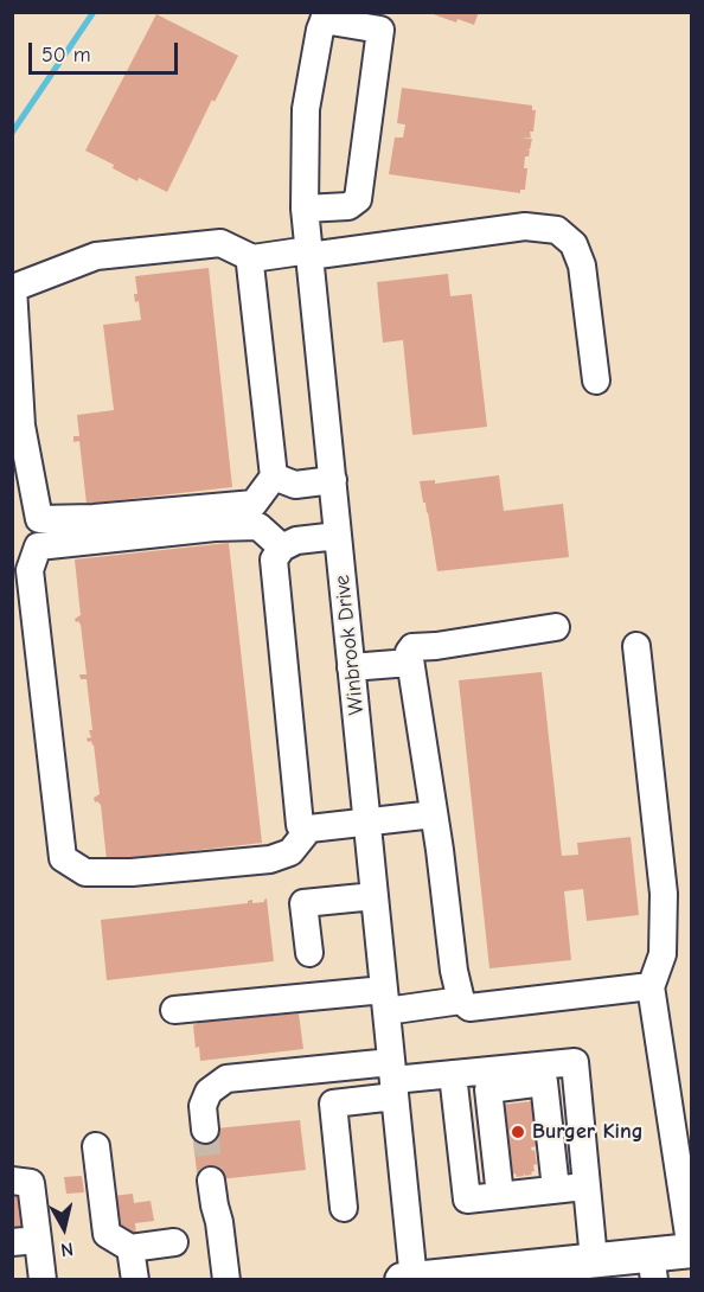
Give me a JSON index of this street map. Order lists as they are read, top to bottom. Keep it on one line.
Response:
{"streets":{"street":["Winbrook Drive"]},"places":["Burger King"],"scale_bar":"50 m","north":"bottom"}
